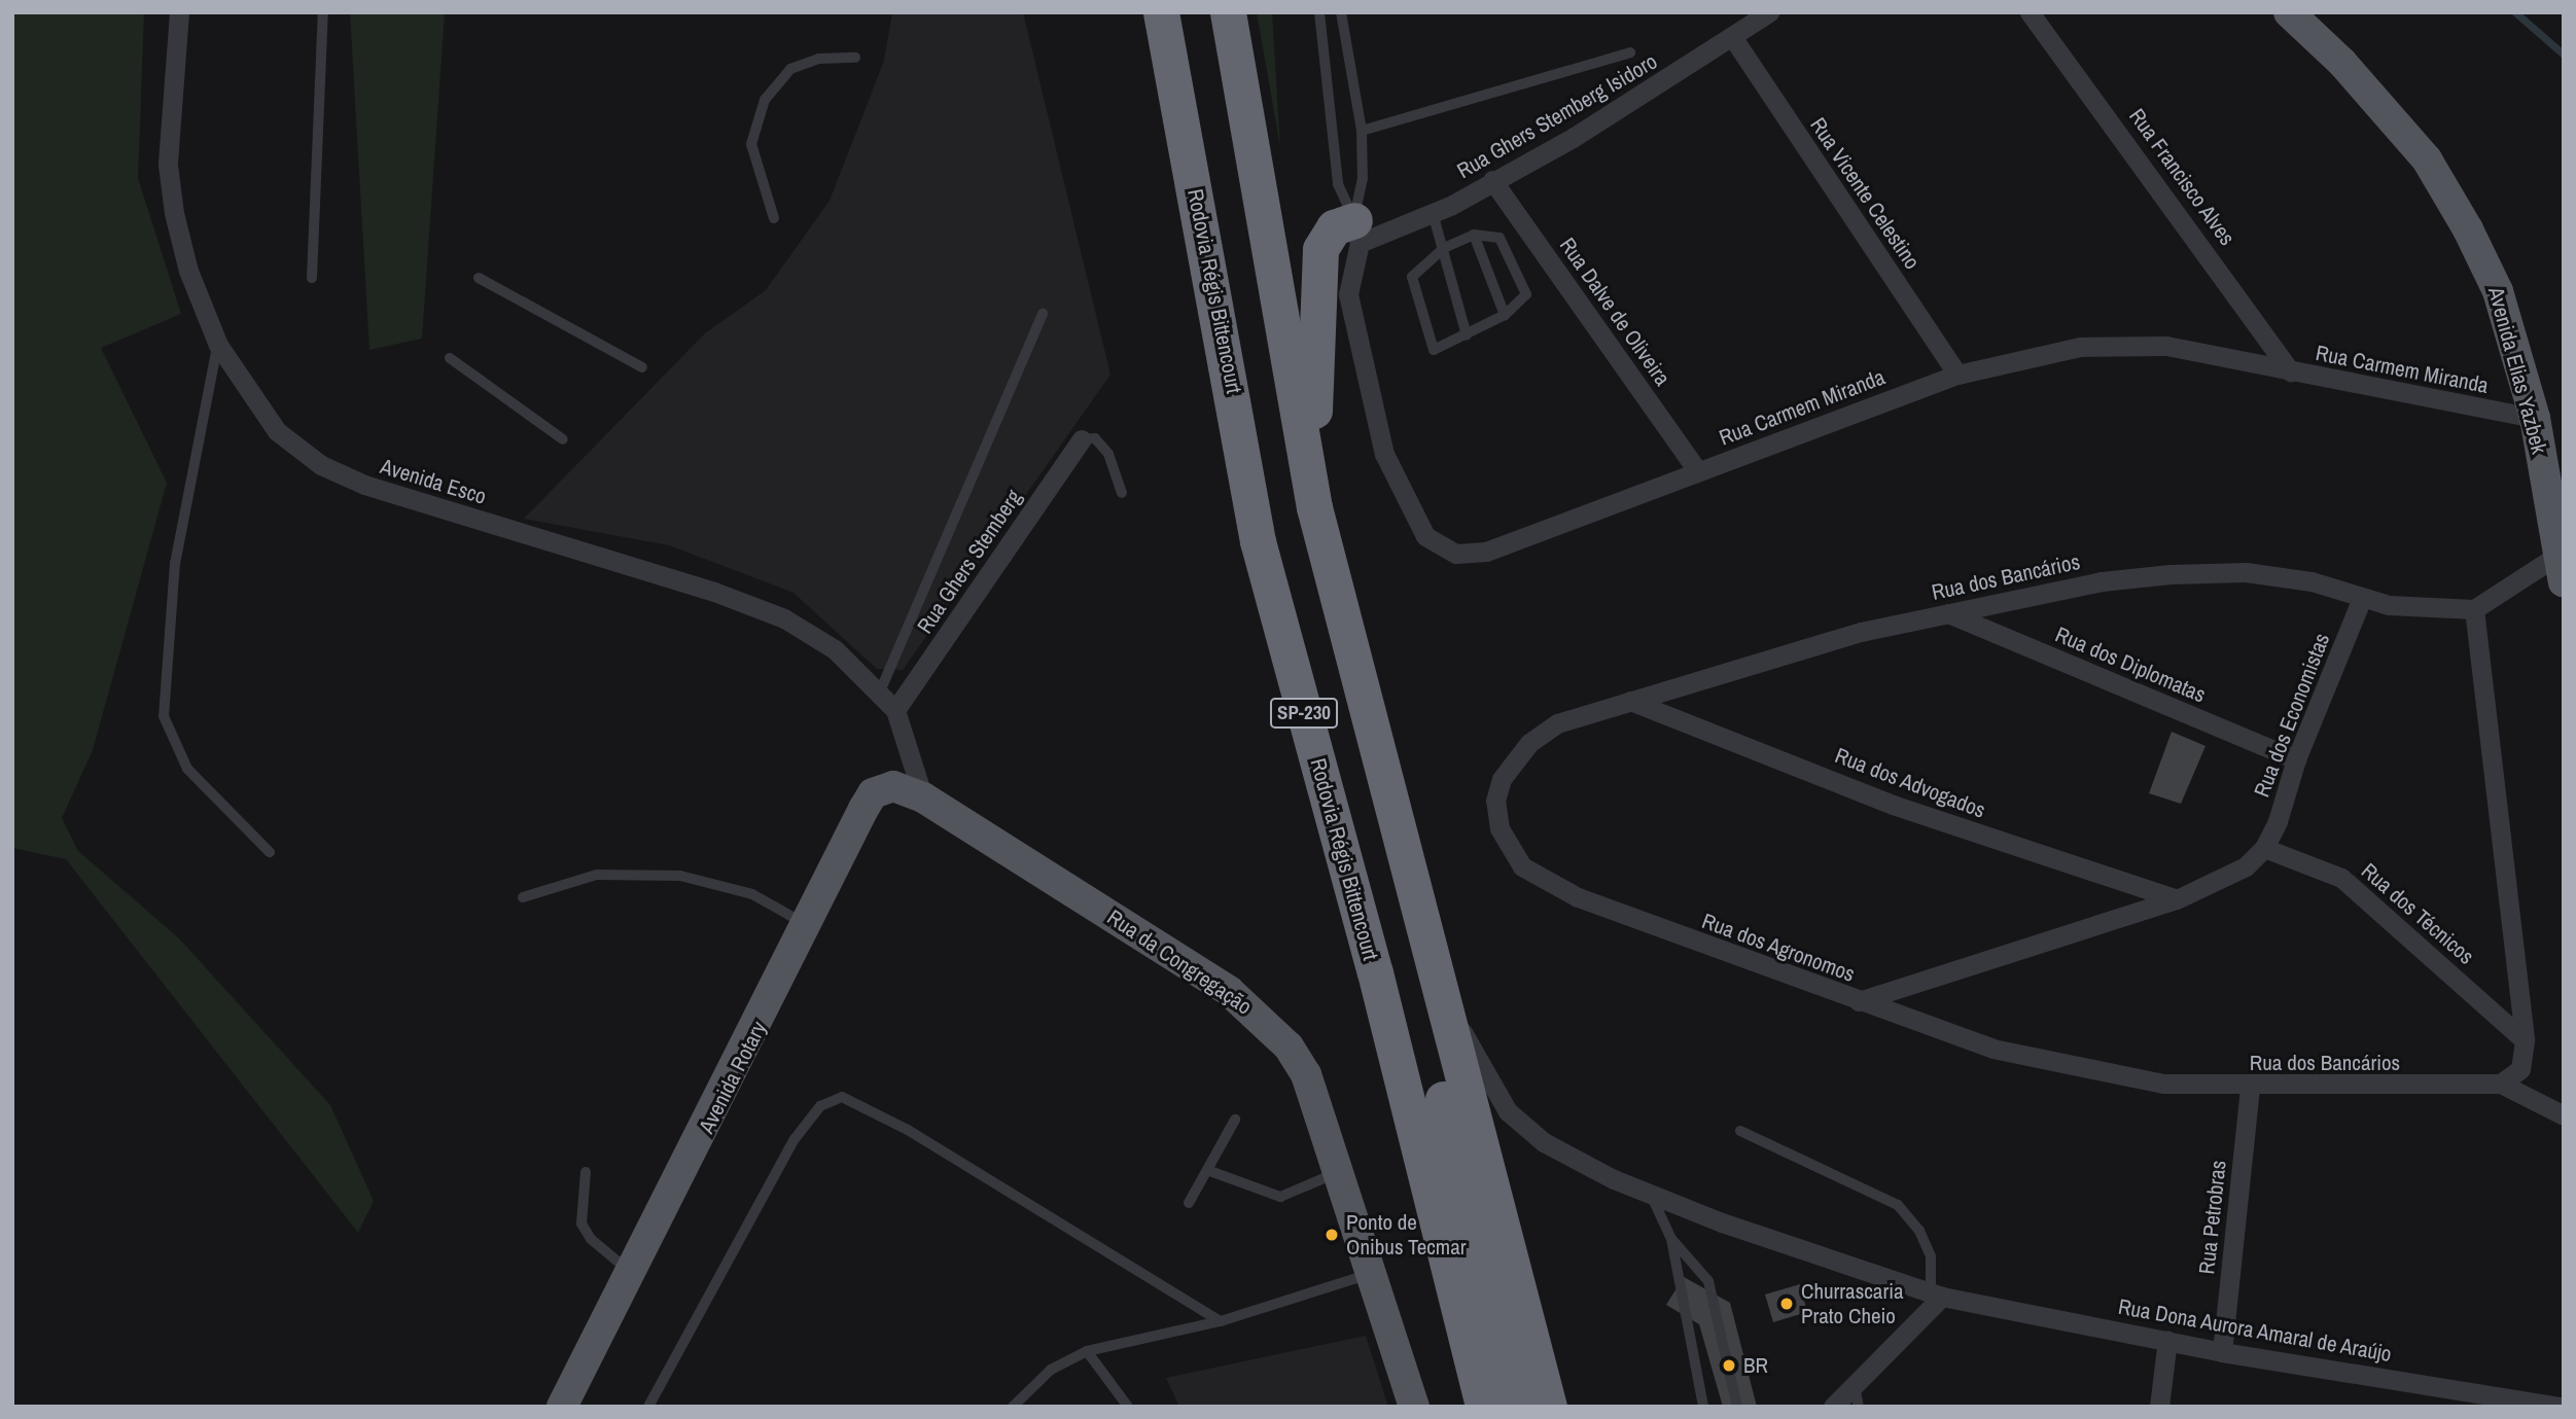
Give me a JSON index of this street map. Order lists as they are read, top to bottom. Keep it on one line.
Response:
{"streets":{"highway":["Rodovia Régis Bittencourt","SP-230"],"main road":["Avenida Elias Yazbek","Rua da Congregação","Avenida Rotary"],"street":["Rua Ghers Stemberg Isidoro","Rua Francisco Alves","Rua Vicente Celestino","Rua Dalve de Oliveira","Rua Carmem Miranda","Avenida Esco","Rua Ghers Stemberg","Rua dos Bancários","Rua dos Diplomatas","Rua dos Economistas","Rua dos Advogados","Rua dos Técnicos","Rua dos Agronomos","Rua Petrobras","Rua Dona Aurora Amaral de Araújo"]},"crossings":[["Rua Ghers Stemberg Isidoro","Rua Vicente Celestino"],["Rua Ghers Stemberg Isidoro","Rua Dalve de Oliveira"],["Rua Ghers Stemberg Isidoro","Rua Carmem Miranda"],["Rua Francisco Alves","Rua Carmem Miranda"],["Rua Vicente Celestino","Rua Carmem Miranda"],["Rua Dalve de Oliveira","Rua Carmem Miranda"],["Rua Carmem Miranda","Avenida Elias Yazbek"],["Avenida Esco","Rua Ghers Stemberg"],["Avenida Esco","Rua da Congregação"],["Avenida Esco","Avenida Rotary"],["Rua dos Bancários","Rua dos Diplomatas"],["Rua dos Bancários","Rua dos Economistas"],["Rua dos Bancários","Rua dos Advogados"],["Rua dos Bancários","Rua dos Agronomos"],["Rua dos Bancários","Rua Petrobras"],["Rua dos Diplomatas","Rua dos Economistas"],["Rua dos Economistas","Rua dos Técnicos"],["Rua dos Economistas","Rua dos Agronomos"],["Rua dos Advogados","Rua dos Agronomos"],["Rua dos Técnicos","Rua dos Agronomos"],["Rua da Congregação","Avenida Rotary"],["Rua Petrobras","Rua Dona Aurora Amaral de Araújo"]],"places":["Ponto de Onibus Tecmar","Churrascaria Prato Cheio","BR"]}
